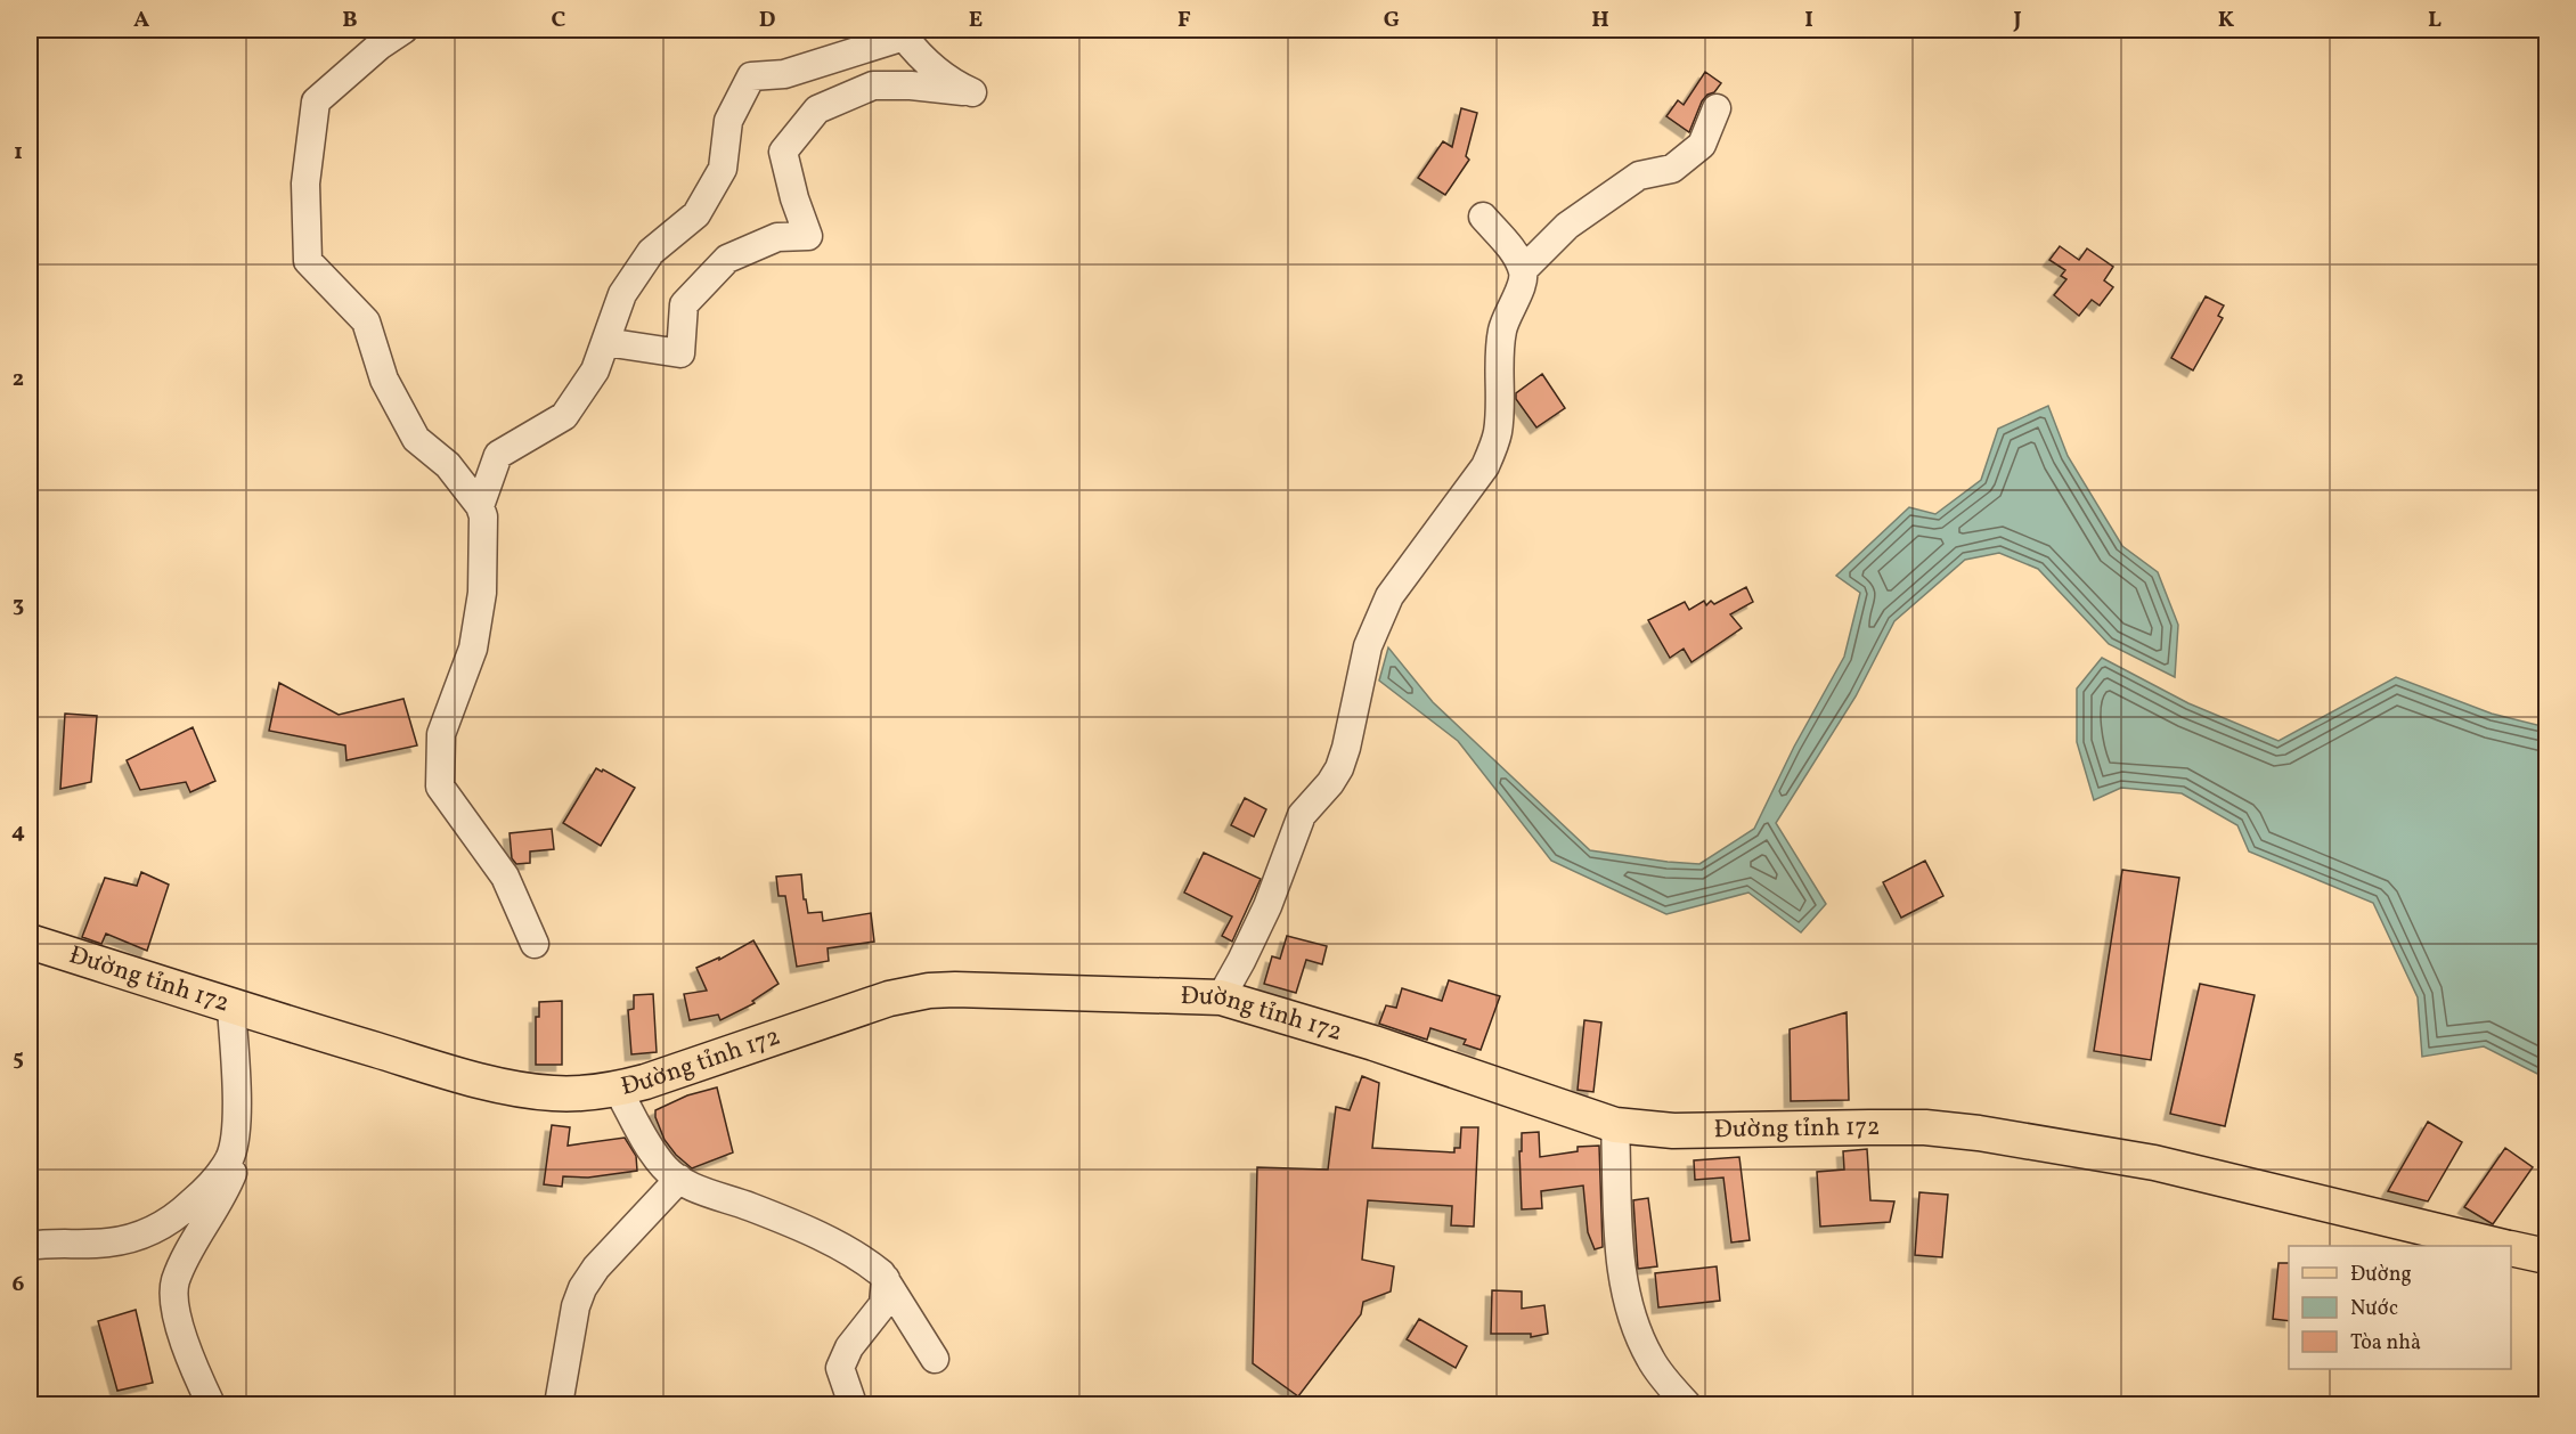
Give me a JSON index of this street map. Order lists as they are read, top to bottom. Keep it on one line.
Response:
{"streets":{"main road":["Đường tỉnh 172"]},"legend":["Đường","Nước","Tòa nhà"],"grid":{"columns":["A","B","C","D","E","F","G","H","I","J","K","L"],"rows":["1","2","3","4","5","6"]}}
